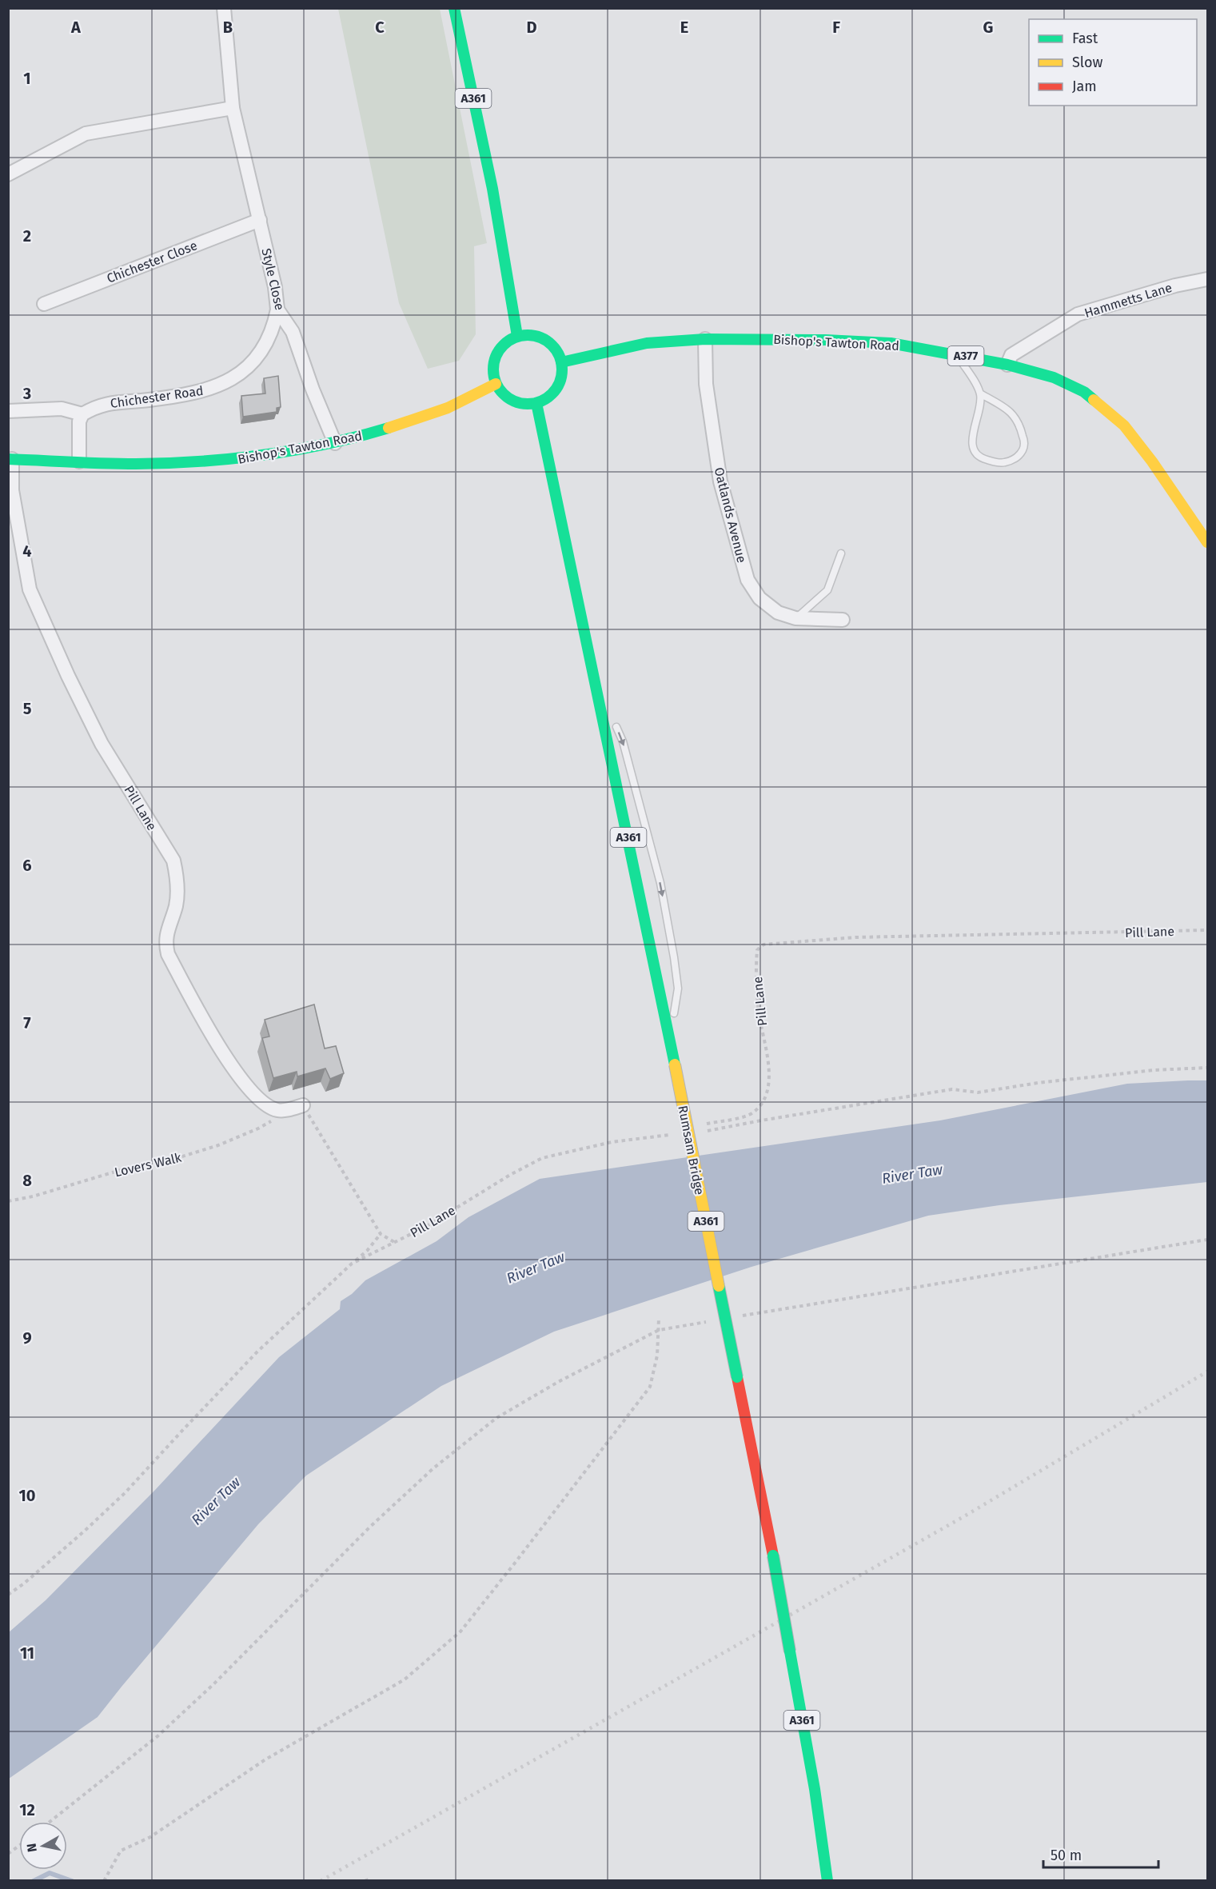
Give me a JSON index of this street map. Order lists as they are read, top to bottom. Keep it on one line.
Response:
{"streets":{"main road":["A361","Bishop's Tawton Road","A377","Rumsam Bridge"],"street":["Chichester Close","Style Close","Hammetts Lane","Chichester Road","Oatlands Avenue","Pill Lane"],"path":["Lovers Walk"]},"crossings":[["A361","Bishop's Tawton Road"],["A361","Rumsam Bridge"],["Chichester Close","Style Close"],["Style Close","Bishop's Tawton Road"],["Style Close","Chichester Road"],["Hammetts Lane","Bishop's Tawton Road"],["Bishop's Tawton Road","Oatlands Avenue"],["Bishop's Tawton Road","Pill Lane"],["Pill Lane","Lovers Walk"]],"water":["River Taw"],"legend":["Fast","Slow","Jam"],"scale_bar":"50 m","north":"left","grid":{"columns":["A","B","C","D","E","F","G"],"rows":["1","2","3","4","5","6","7","8","9","10","11","12"]}}
